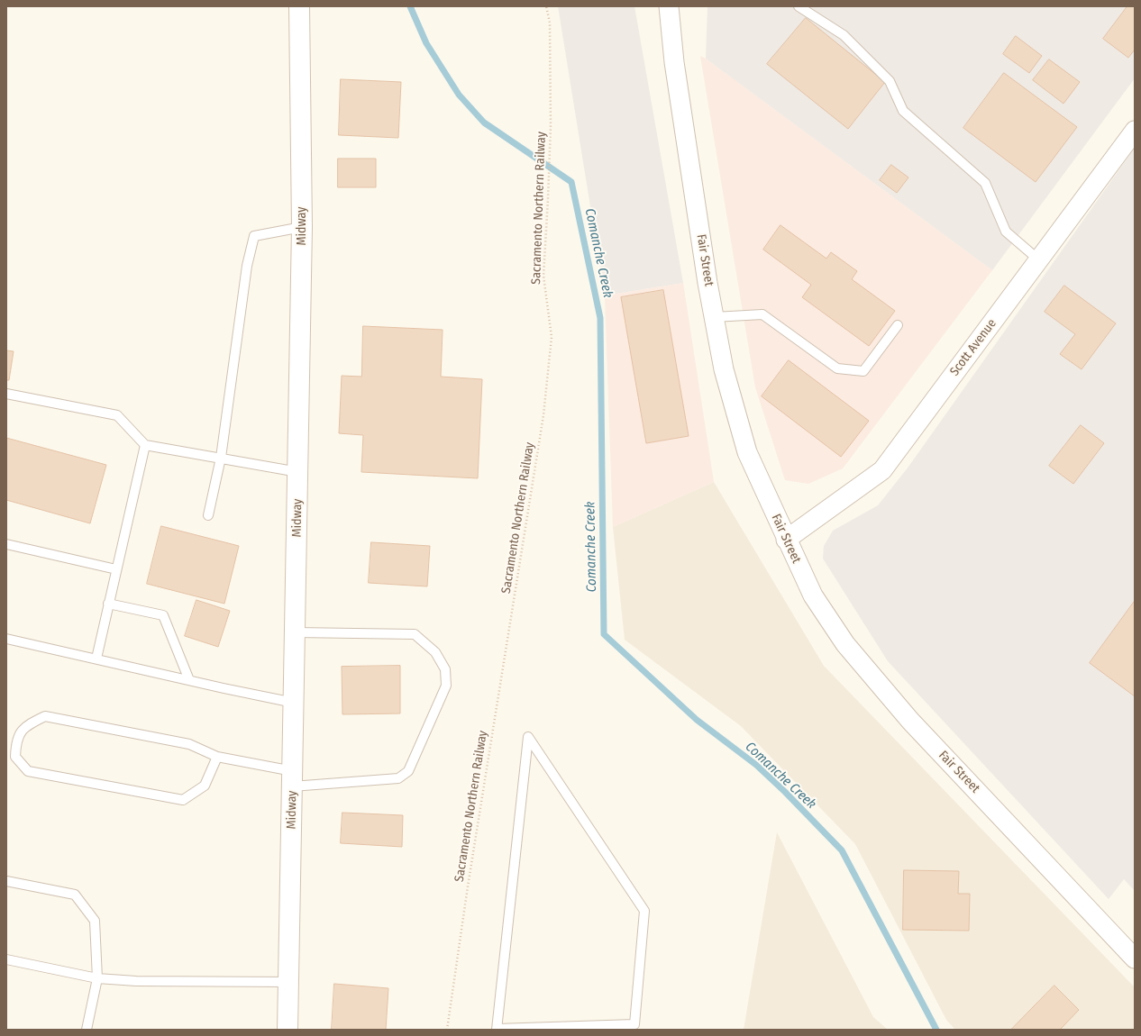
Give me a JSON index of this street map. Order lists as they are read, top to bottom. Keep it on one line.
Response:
{"streets":{"main road":["Midway"],"street":["Fair Street","Scott Avenue"],"path":["Sacramento Northern Railway"]},"crossings":[["Fair Street","Scott Avenue"]],"water":["Comanche Creek"]}
